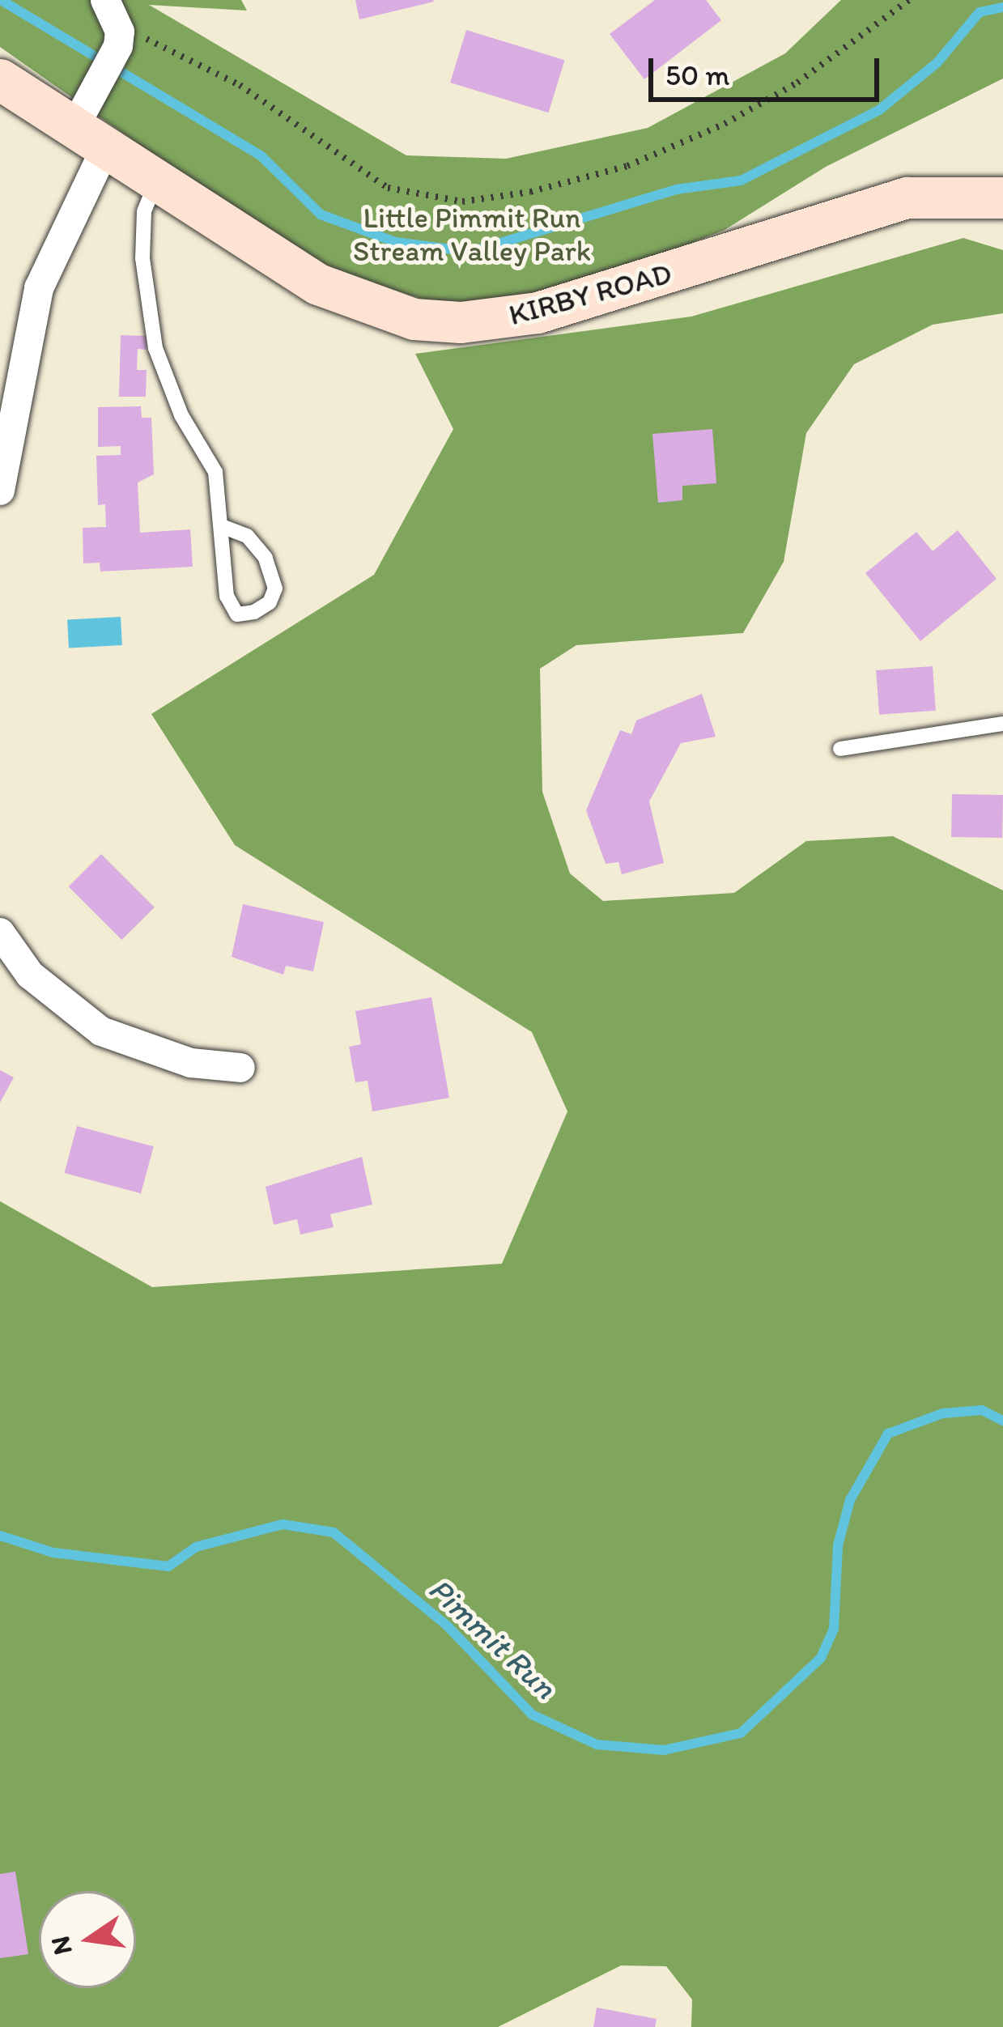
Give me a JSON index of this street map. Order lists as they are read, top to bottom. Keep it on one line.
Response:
{"streets":{"main road":["KIRBY ROAD"]},"water":["Pimmit Run"],"parks":["Little Pimmit Run Stream Valley Park"],"scale_bar":"50 m","north":"left"}
